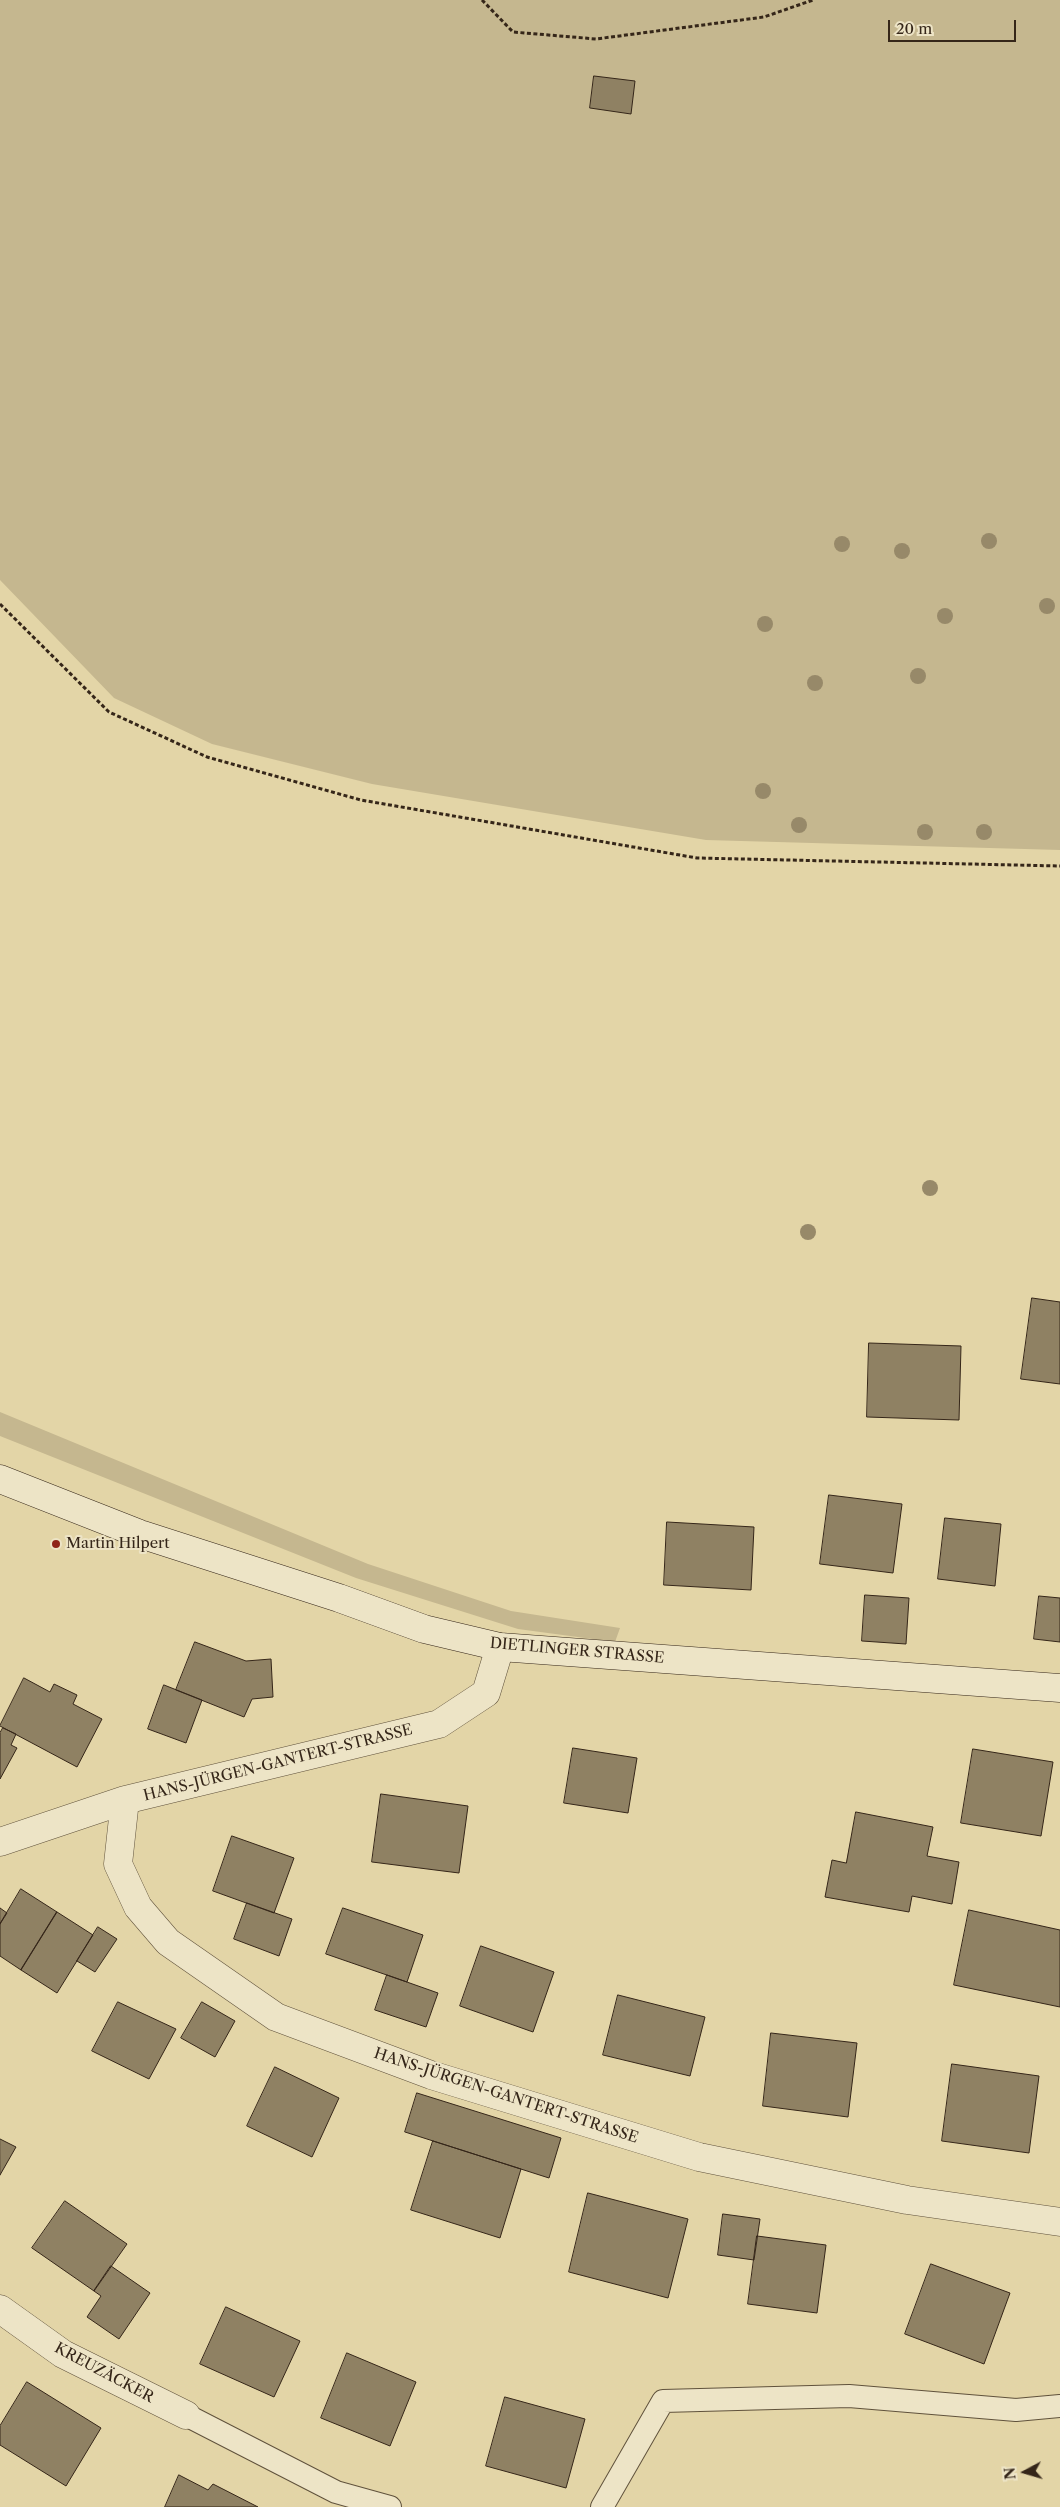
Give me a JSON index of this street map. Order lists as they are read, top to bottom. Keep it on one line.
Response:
{"streets":{"street":["DIETLINGER STRASSE","HANS-JÜRGEN-GANTERT-STRASSE","KREUZÄCKER"]},"crossings":[["DIETLINGER STRASSE","HANS-JÜRGEN-GANTERT-STRASSE"]],"places":["Martin Hilpert"],"scale_bar":"20 m","north":"left"}
